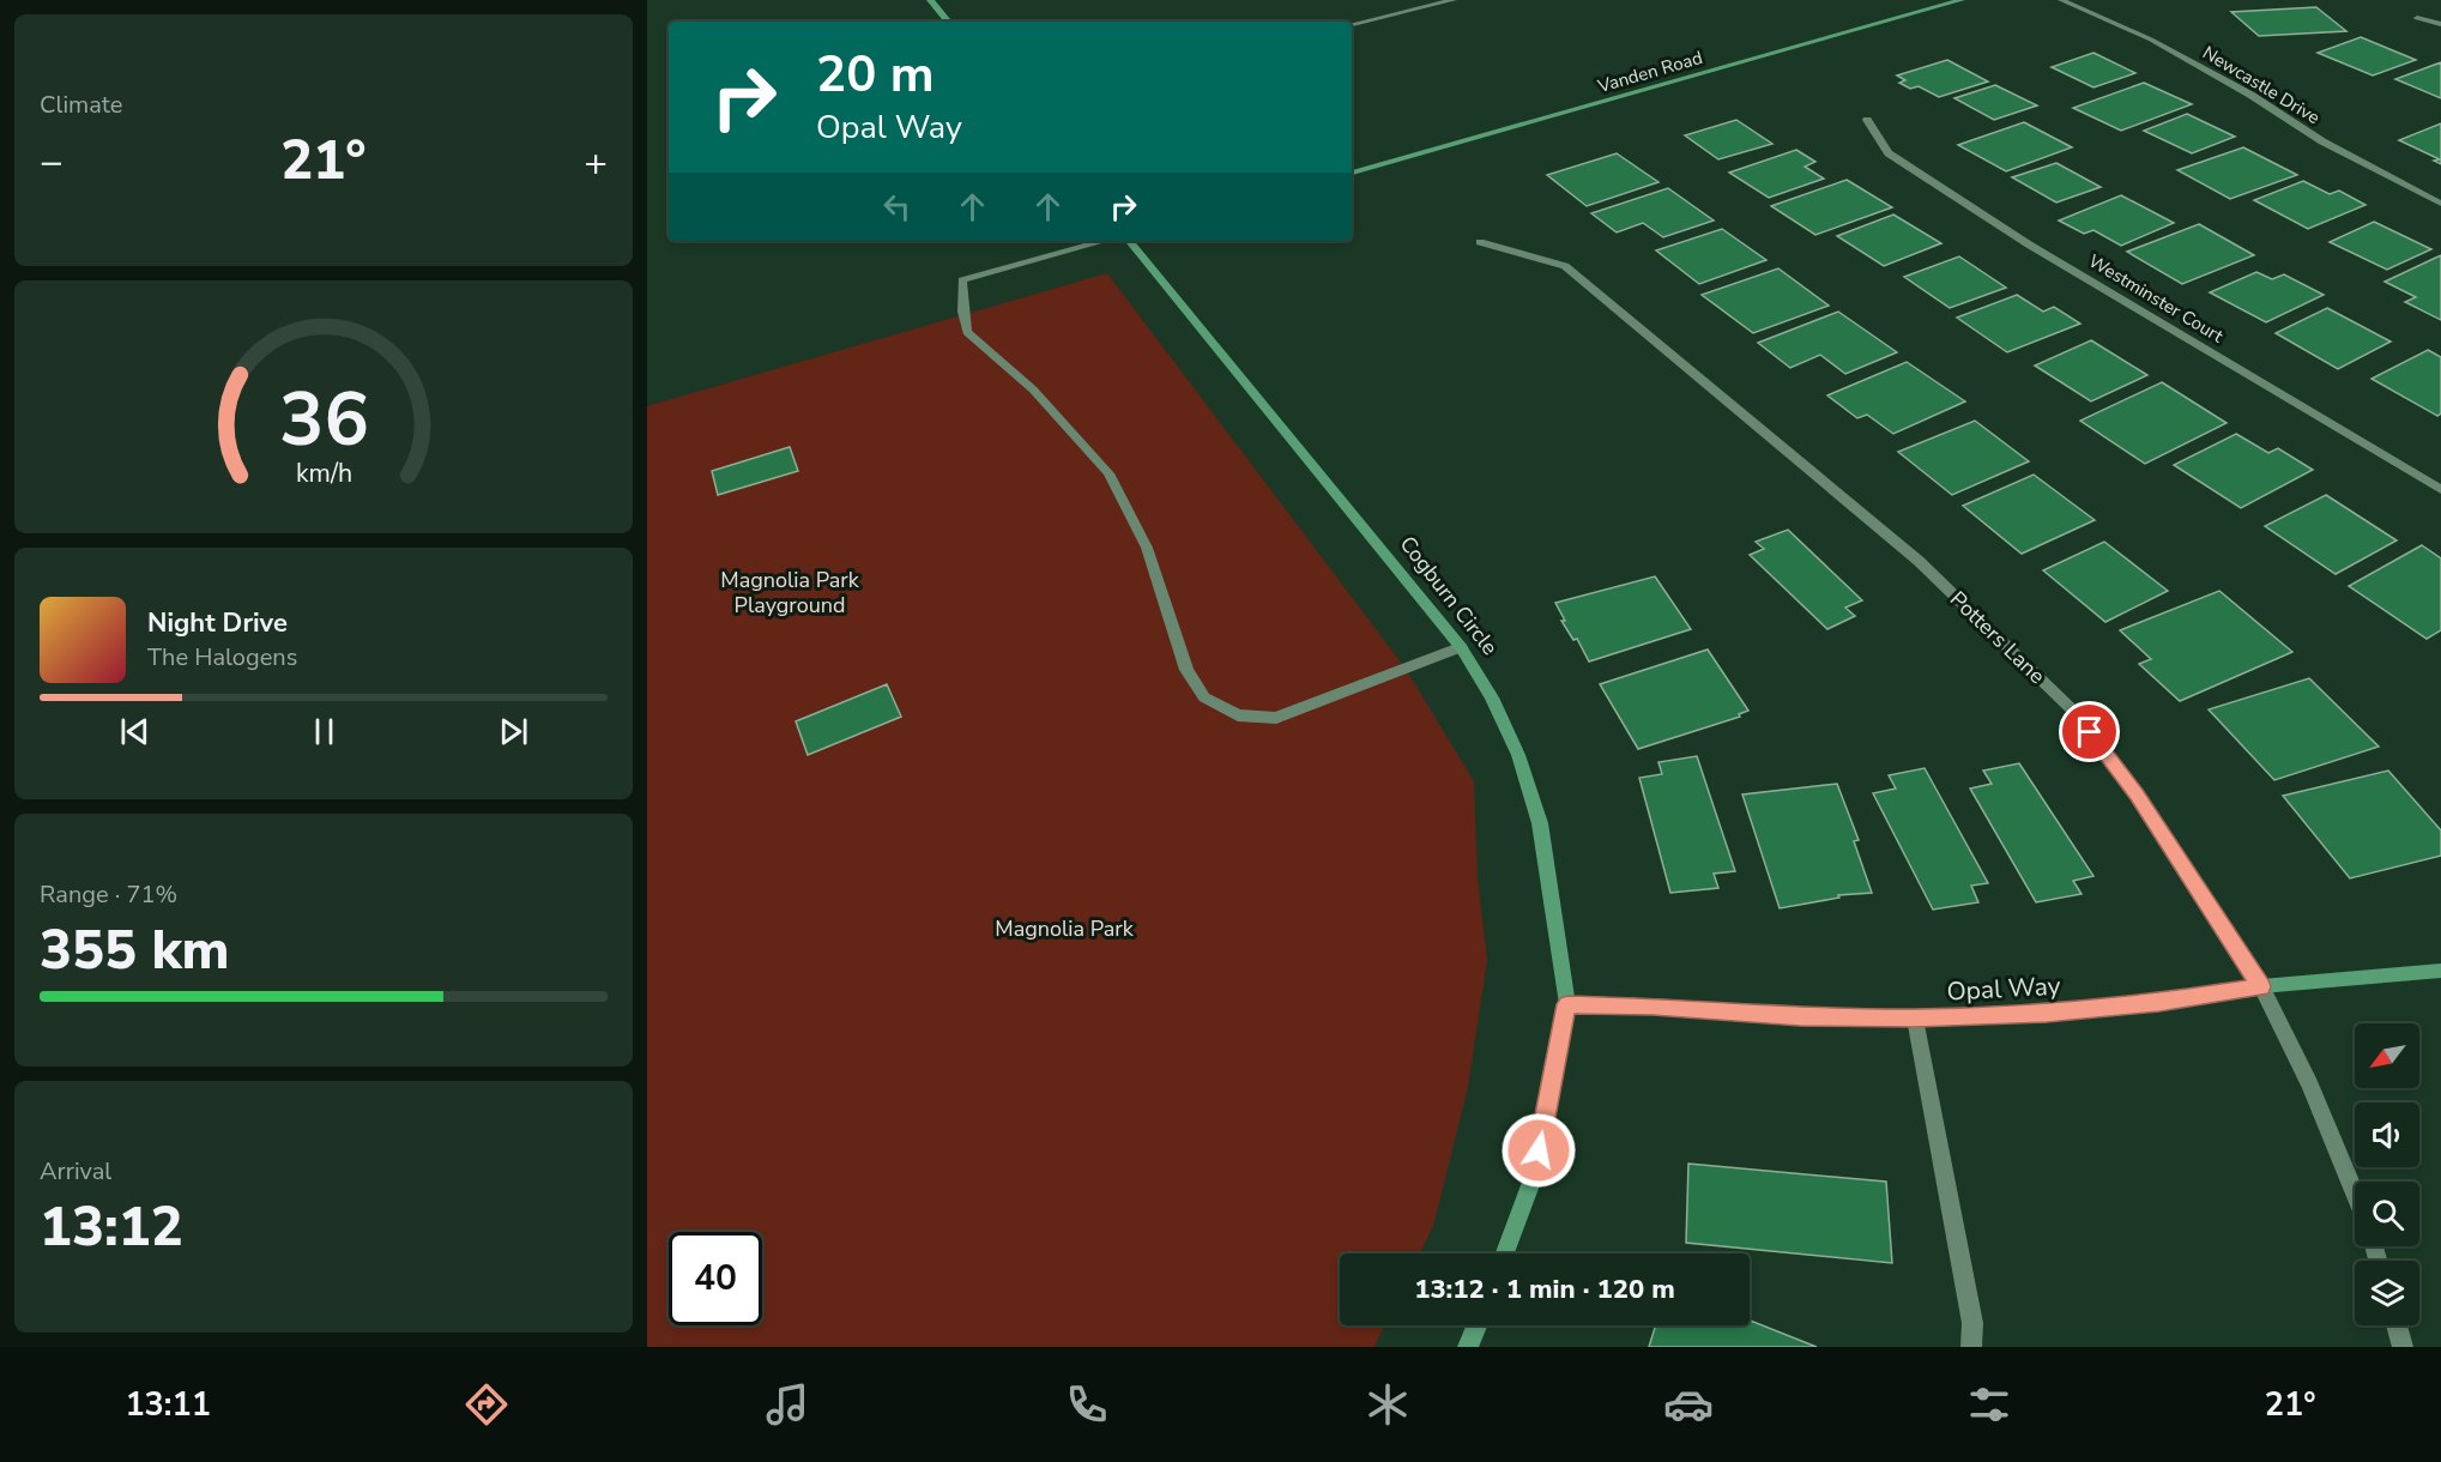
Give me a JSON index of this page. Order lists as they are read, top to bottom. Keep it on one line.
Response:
{"streets":{"street":["Vanden Road","Newcastle Drive","Westminster Court","Cogburn Circle","Potters Lane","Opal Way"]},"crossings":[["Cogburn Circle","Opal Way"],["Potters Lane","Opal Way"]],"parks":["Magnolia Park Playground","Magnolia Park"],"north":"bottom left","page":{"tile":["Climate",["Range · 71%","355 km"],["Arrival","13:12"]],"turn":["20 m","Opal Way"],"heat":["−","21°","+"],"song":["Night Drive","The Halogens"],"limit":"40","trip":"13:12 · 1 min · 120 m","tabs":["13:11","21°"],"gauge":["36","km/h"]}}
